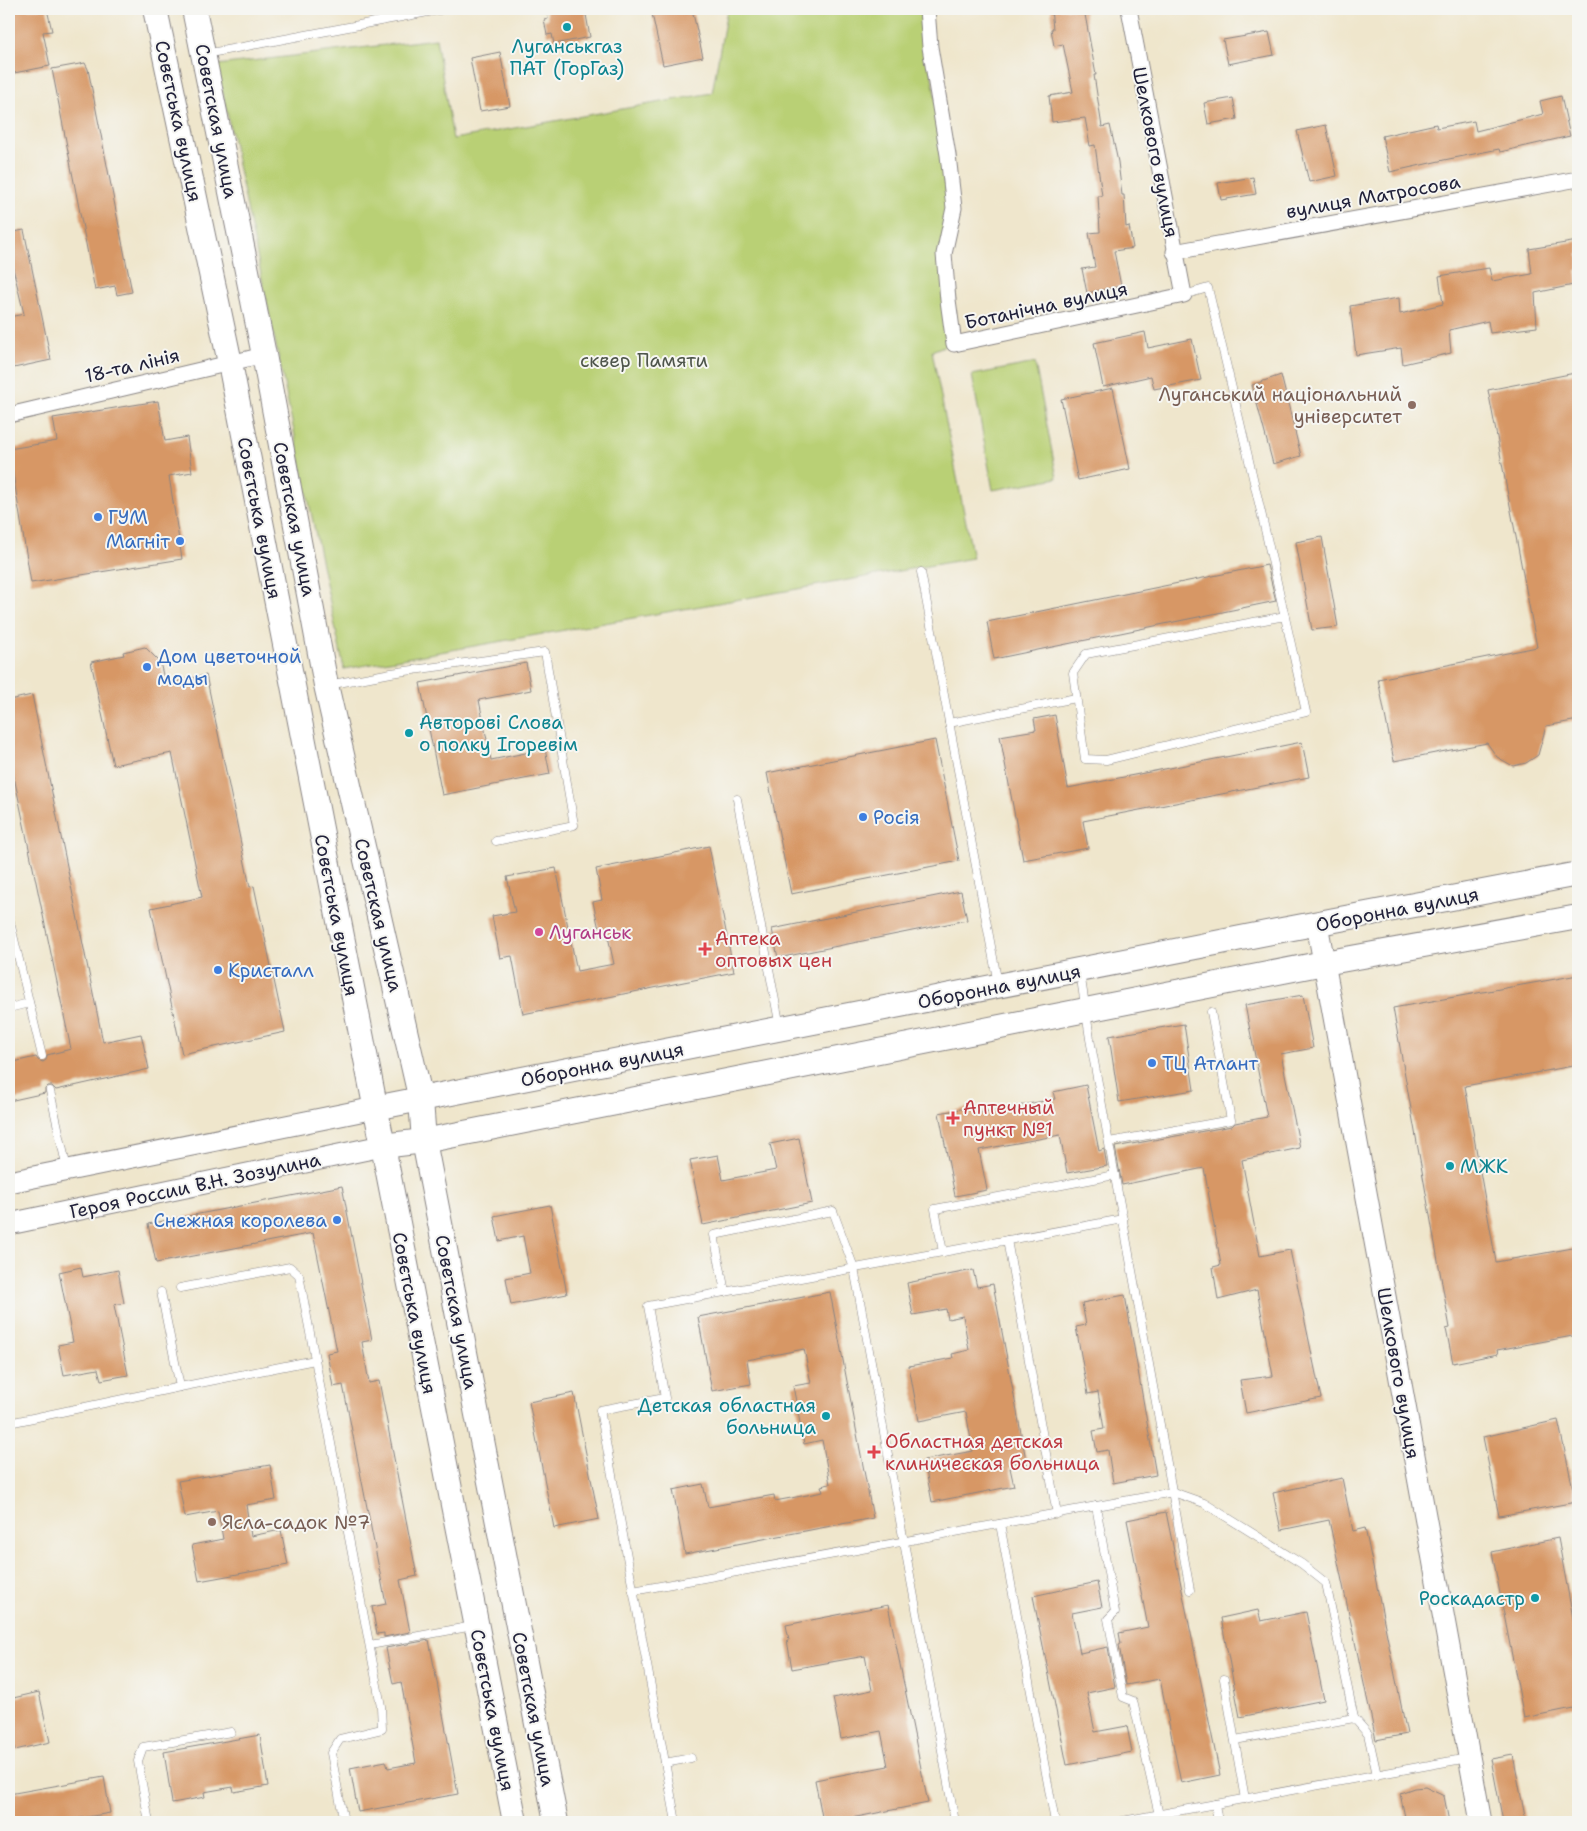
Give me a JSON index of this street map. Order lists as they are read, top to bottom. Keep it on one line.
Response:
{"streets":{"main road":["Совєтська вулиця","Советская улица","Оборонна вулиця"],"street":["Шелкового вулиця","вулиця Матросова","Ботанічна вулиця","18-та лінія","Героя России В.Н. Зозулина"]},"crossings":[["Совєтська вулиця","18-та лінія"],["Совєтська вулиця","Оборонна вулиця"],["Совєтська вулиця","Героя России В.Н. Зозулина"],["Советская улица","18-та лінія"],["Советская улица","Оборонна вулиця"],["Шелкового вулиця","вулиця Матросова"],["Шелкового вулиця","Ботанічна вулиця"],["Шелкового вулиця","Оборонна вулиця"],["Оборонна вулиця","Героя России В.Н. Зозулина"]],"parks":["сквер Памяти"],"places":{"other":["Луганськгаз ПАТ (ГорГаз)","Луганський національний університет","ГУМ","Магніт","Дом цветочной моды","Авторові Слова о полку Ігоревім","Росія","Луганськ","Кристалл","ТЦ Атлант","МЖК","Снежная королева","Детская областная больница","Ясла-садок №7","Роскадастр"],"health":["Аптека оптовых цен","Аптечный пункт №1","Областная детская клиническая больница"]}}
